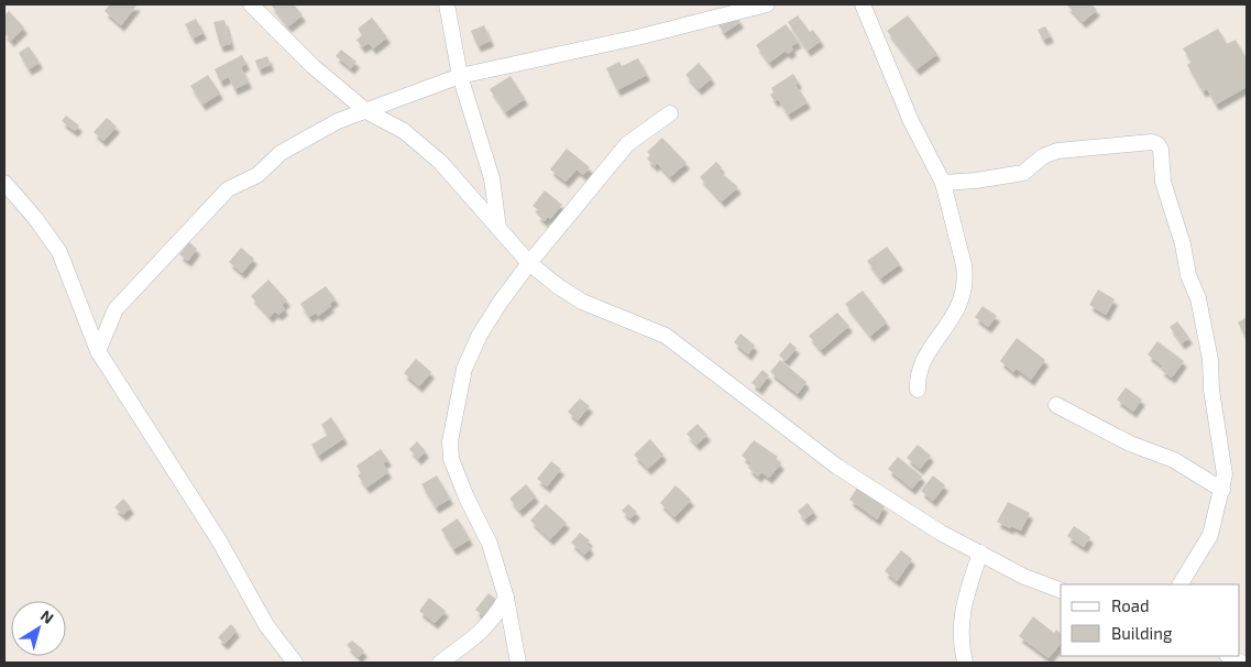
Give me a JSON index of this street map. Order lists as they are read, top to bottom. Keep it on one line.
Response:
{"legend":["Road","Building"],"north":"top right"}
